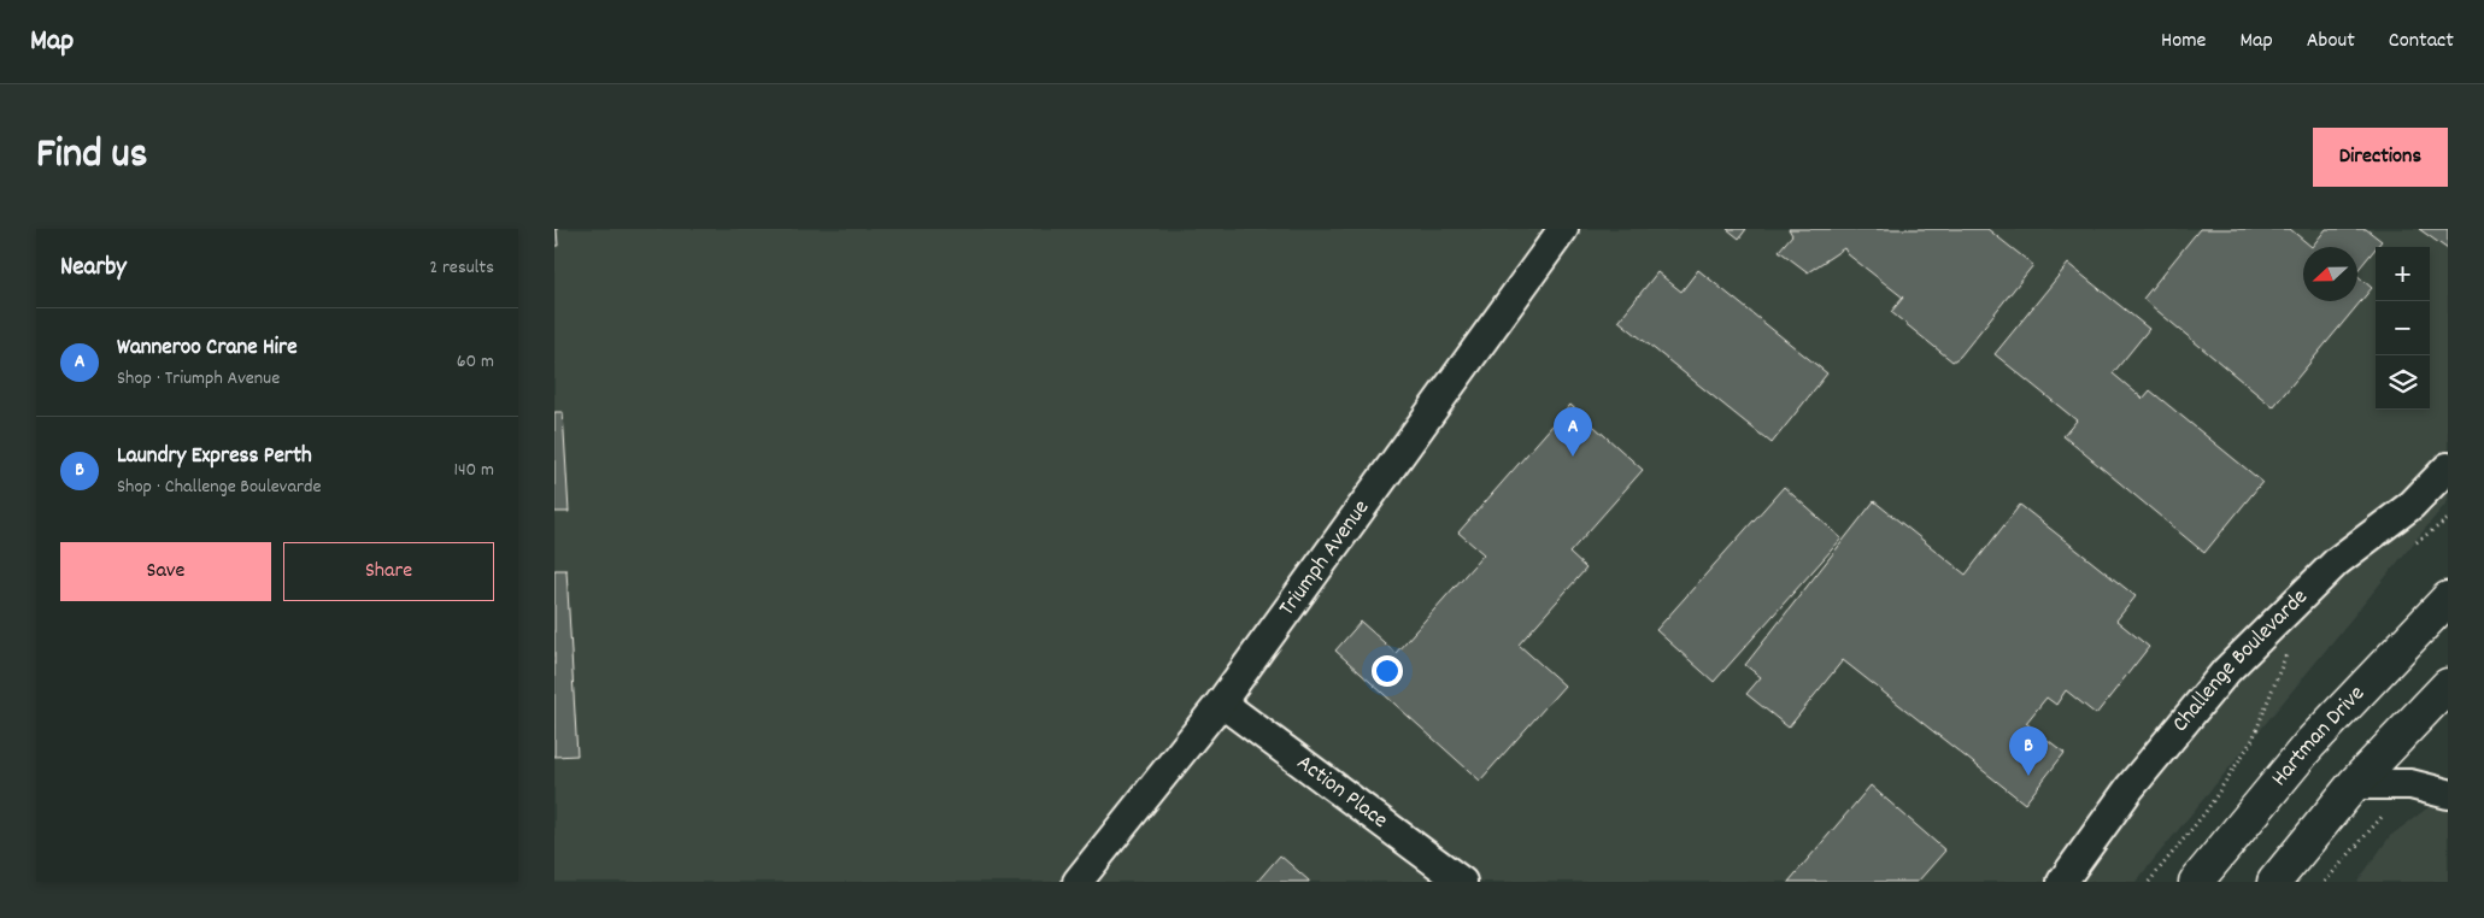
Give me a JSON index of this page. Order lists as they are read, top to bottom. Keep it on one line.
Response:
{"streets":{"main road":["Hartman Drive"],"street":["Triumph Avenue","Challenge Boulevarde","Action Place"]},"crossings":[["Triumph Avenue","Action Place"]],"north":"left","page":{"header":"Map","nav":["Home","Map","About","Contact"],"title":"Find us","buttons":["Directions",["Save","Share"]],"heading":["Nearby","2 results"],"map_buttons":["+","−"],"list":[{"mark":"A","name":"Wanneroo Crane Hire","note":"Shop · Triumph Avenue","value":"60 m"},{"mark":"B","name":"Laundry Express Perth","note":"Shop · Challenge Boulevarde","value":"140 m"}],"pins":["A","B"]}}
